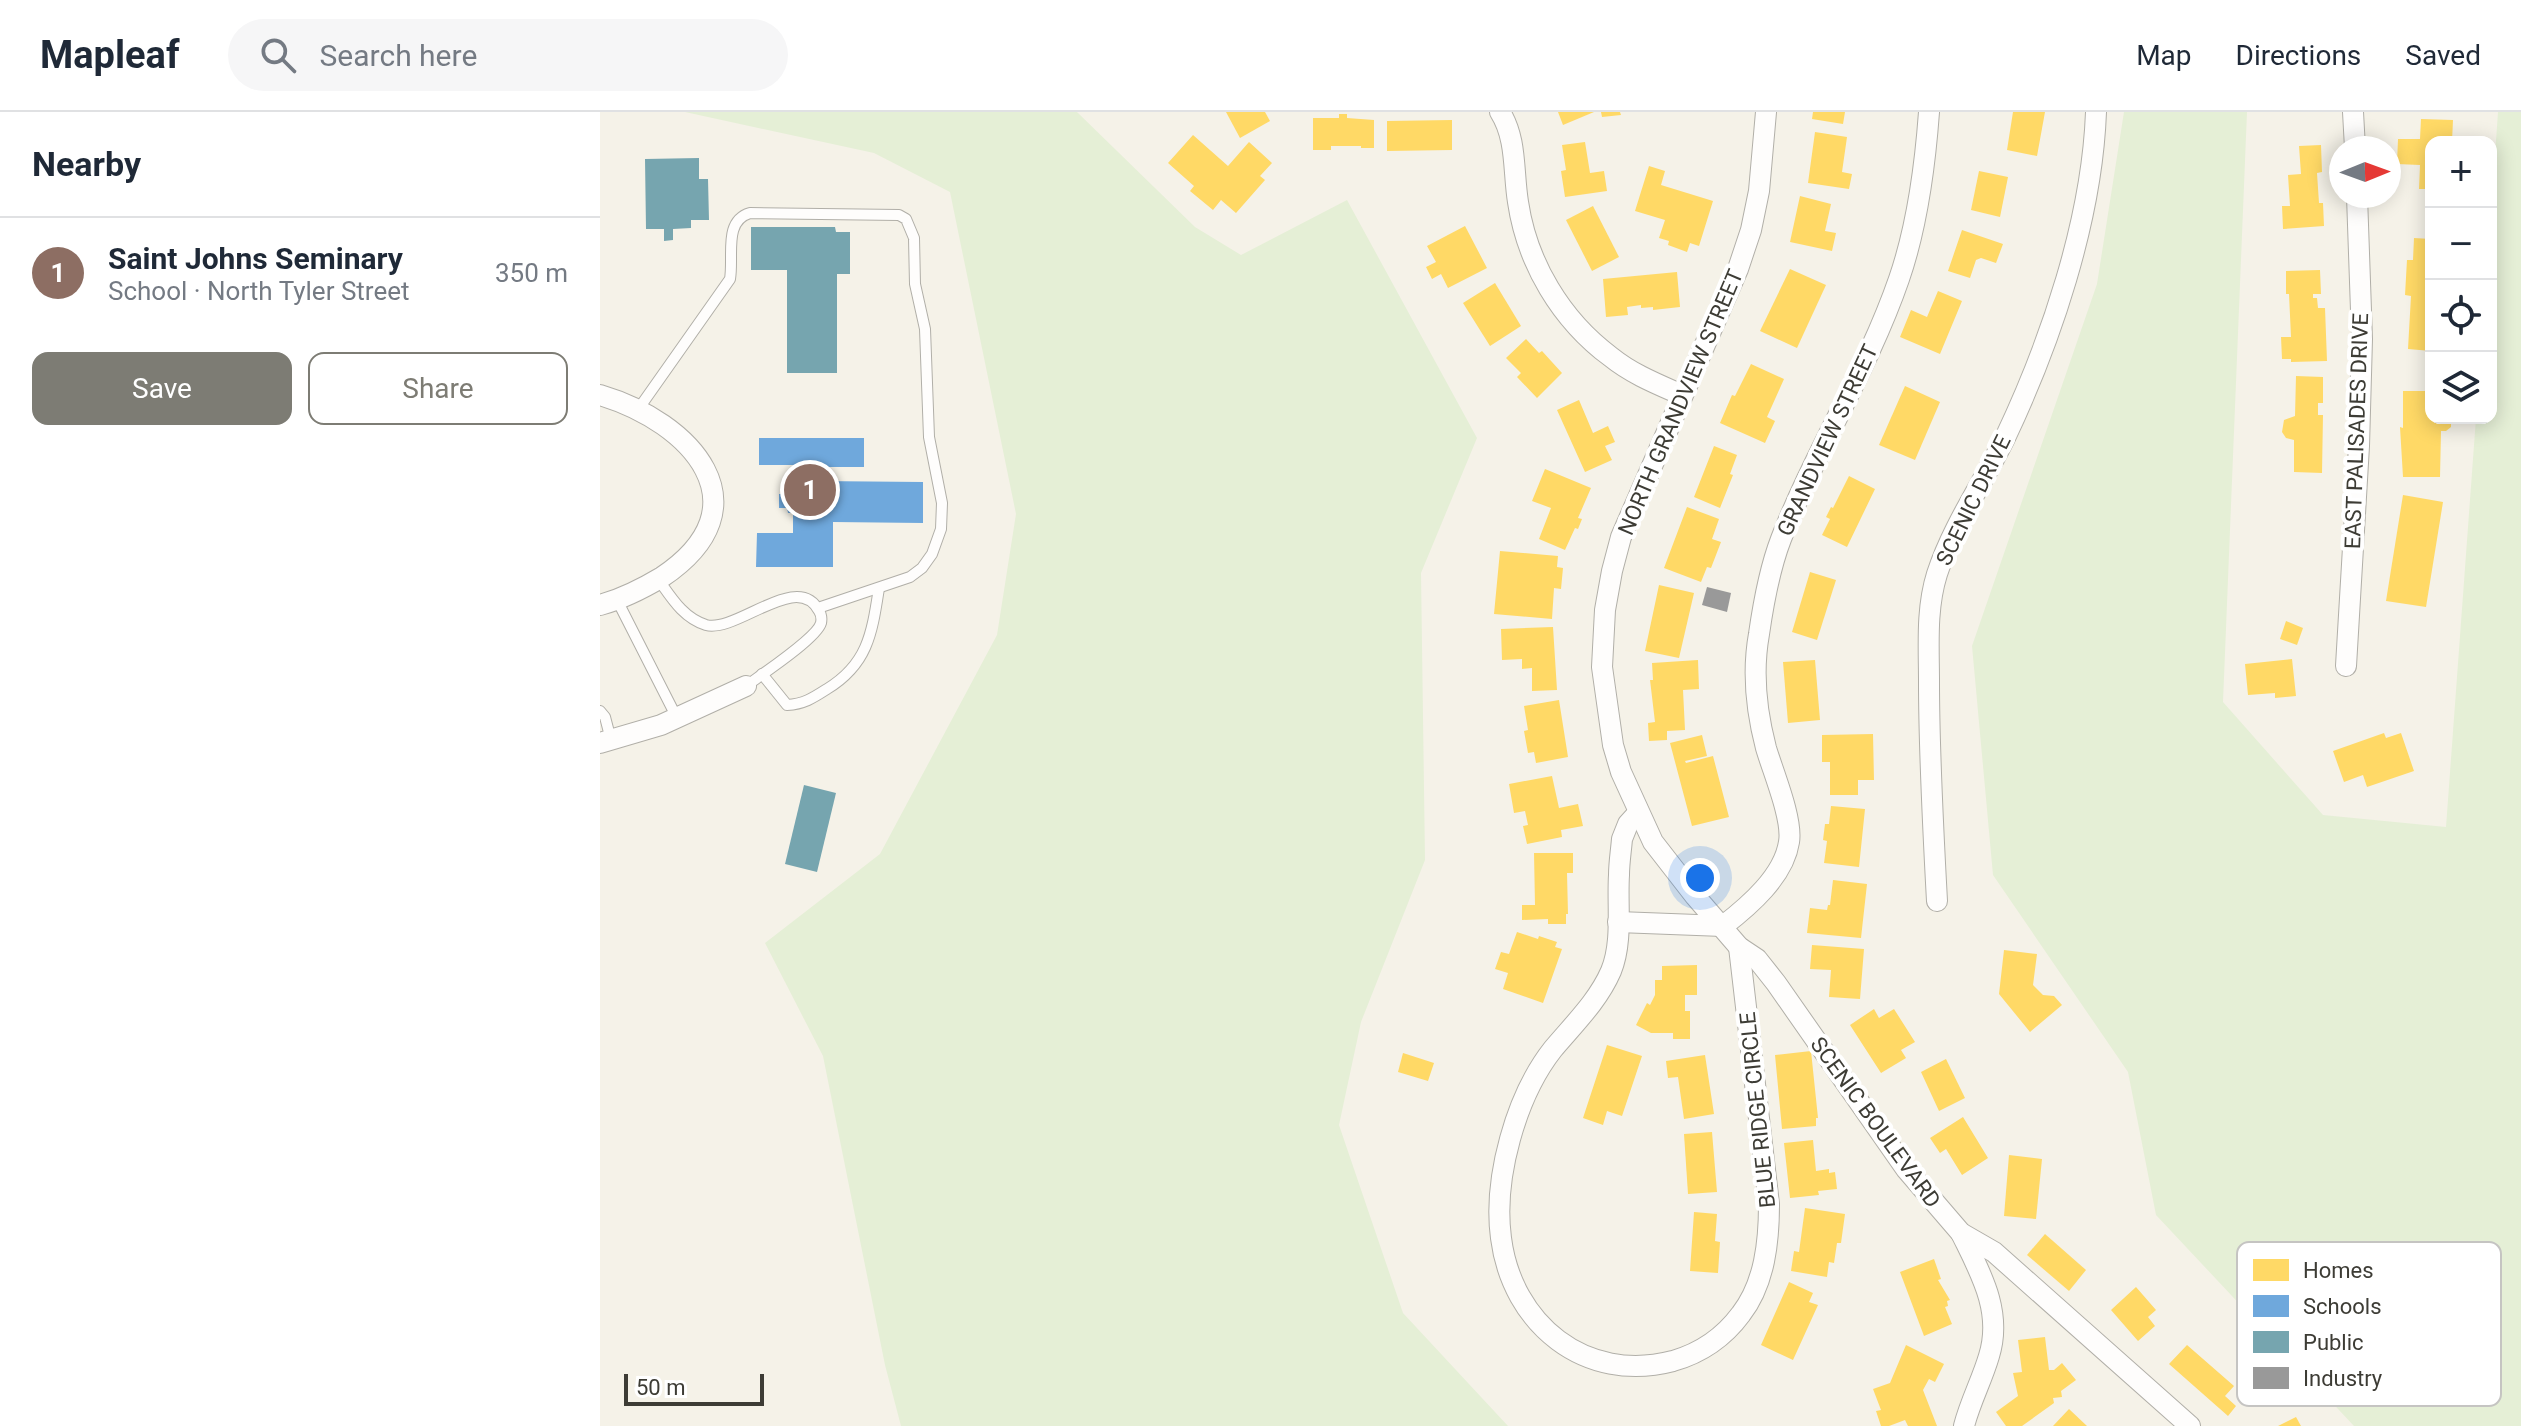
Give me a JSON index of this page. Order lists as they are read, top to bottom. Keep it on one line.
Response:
{"streets":{"street":["NORTH GRANDVIEW STREET","EAST PALISADES DRIVE","GRANDVIEW STREET","SCENIC DRIVE","BLUE RIDGE CIRCLE","SCENIC BOULEVARD"]},"crossings":[["NORTH GRANDVIEW STREET","SCENIC BOULEVARD"],["GRANDVIEW STREET","SCENIC BOULEVARD"],["BLUE RIDGE CIRCLE","SCENIC BOULEVARD"]],"legend":["Homes","Schools","Public","Industry"],"scale_bar":"50 m","north":"right","page":{"header":"Mapleaf","search":"Search here","nav":["Map","Directions","Saved"],"heading":"Nearby","map_buttons":["+","−"],"list":[{"mark":"1","name":"Saint Johns Seminary","note":"School · North Tyler Street","value":"350 m"}],"buttons":["Save","Share"],"pins":"1","scale":"50 m"}}
